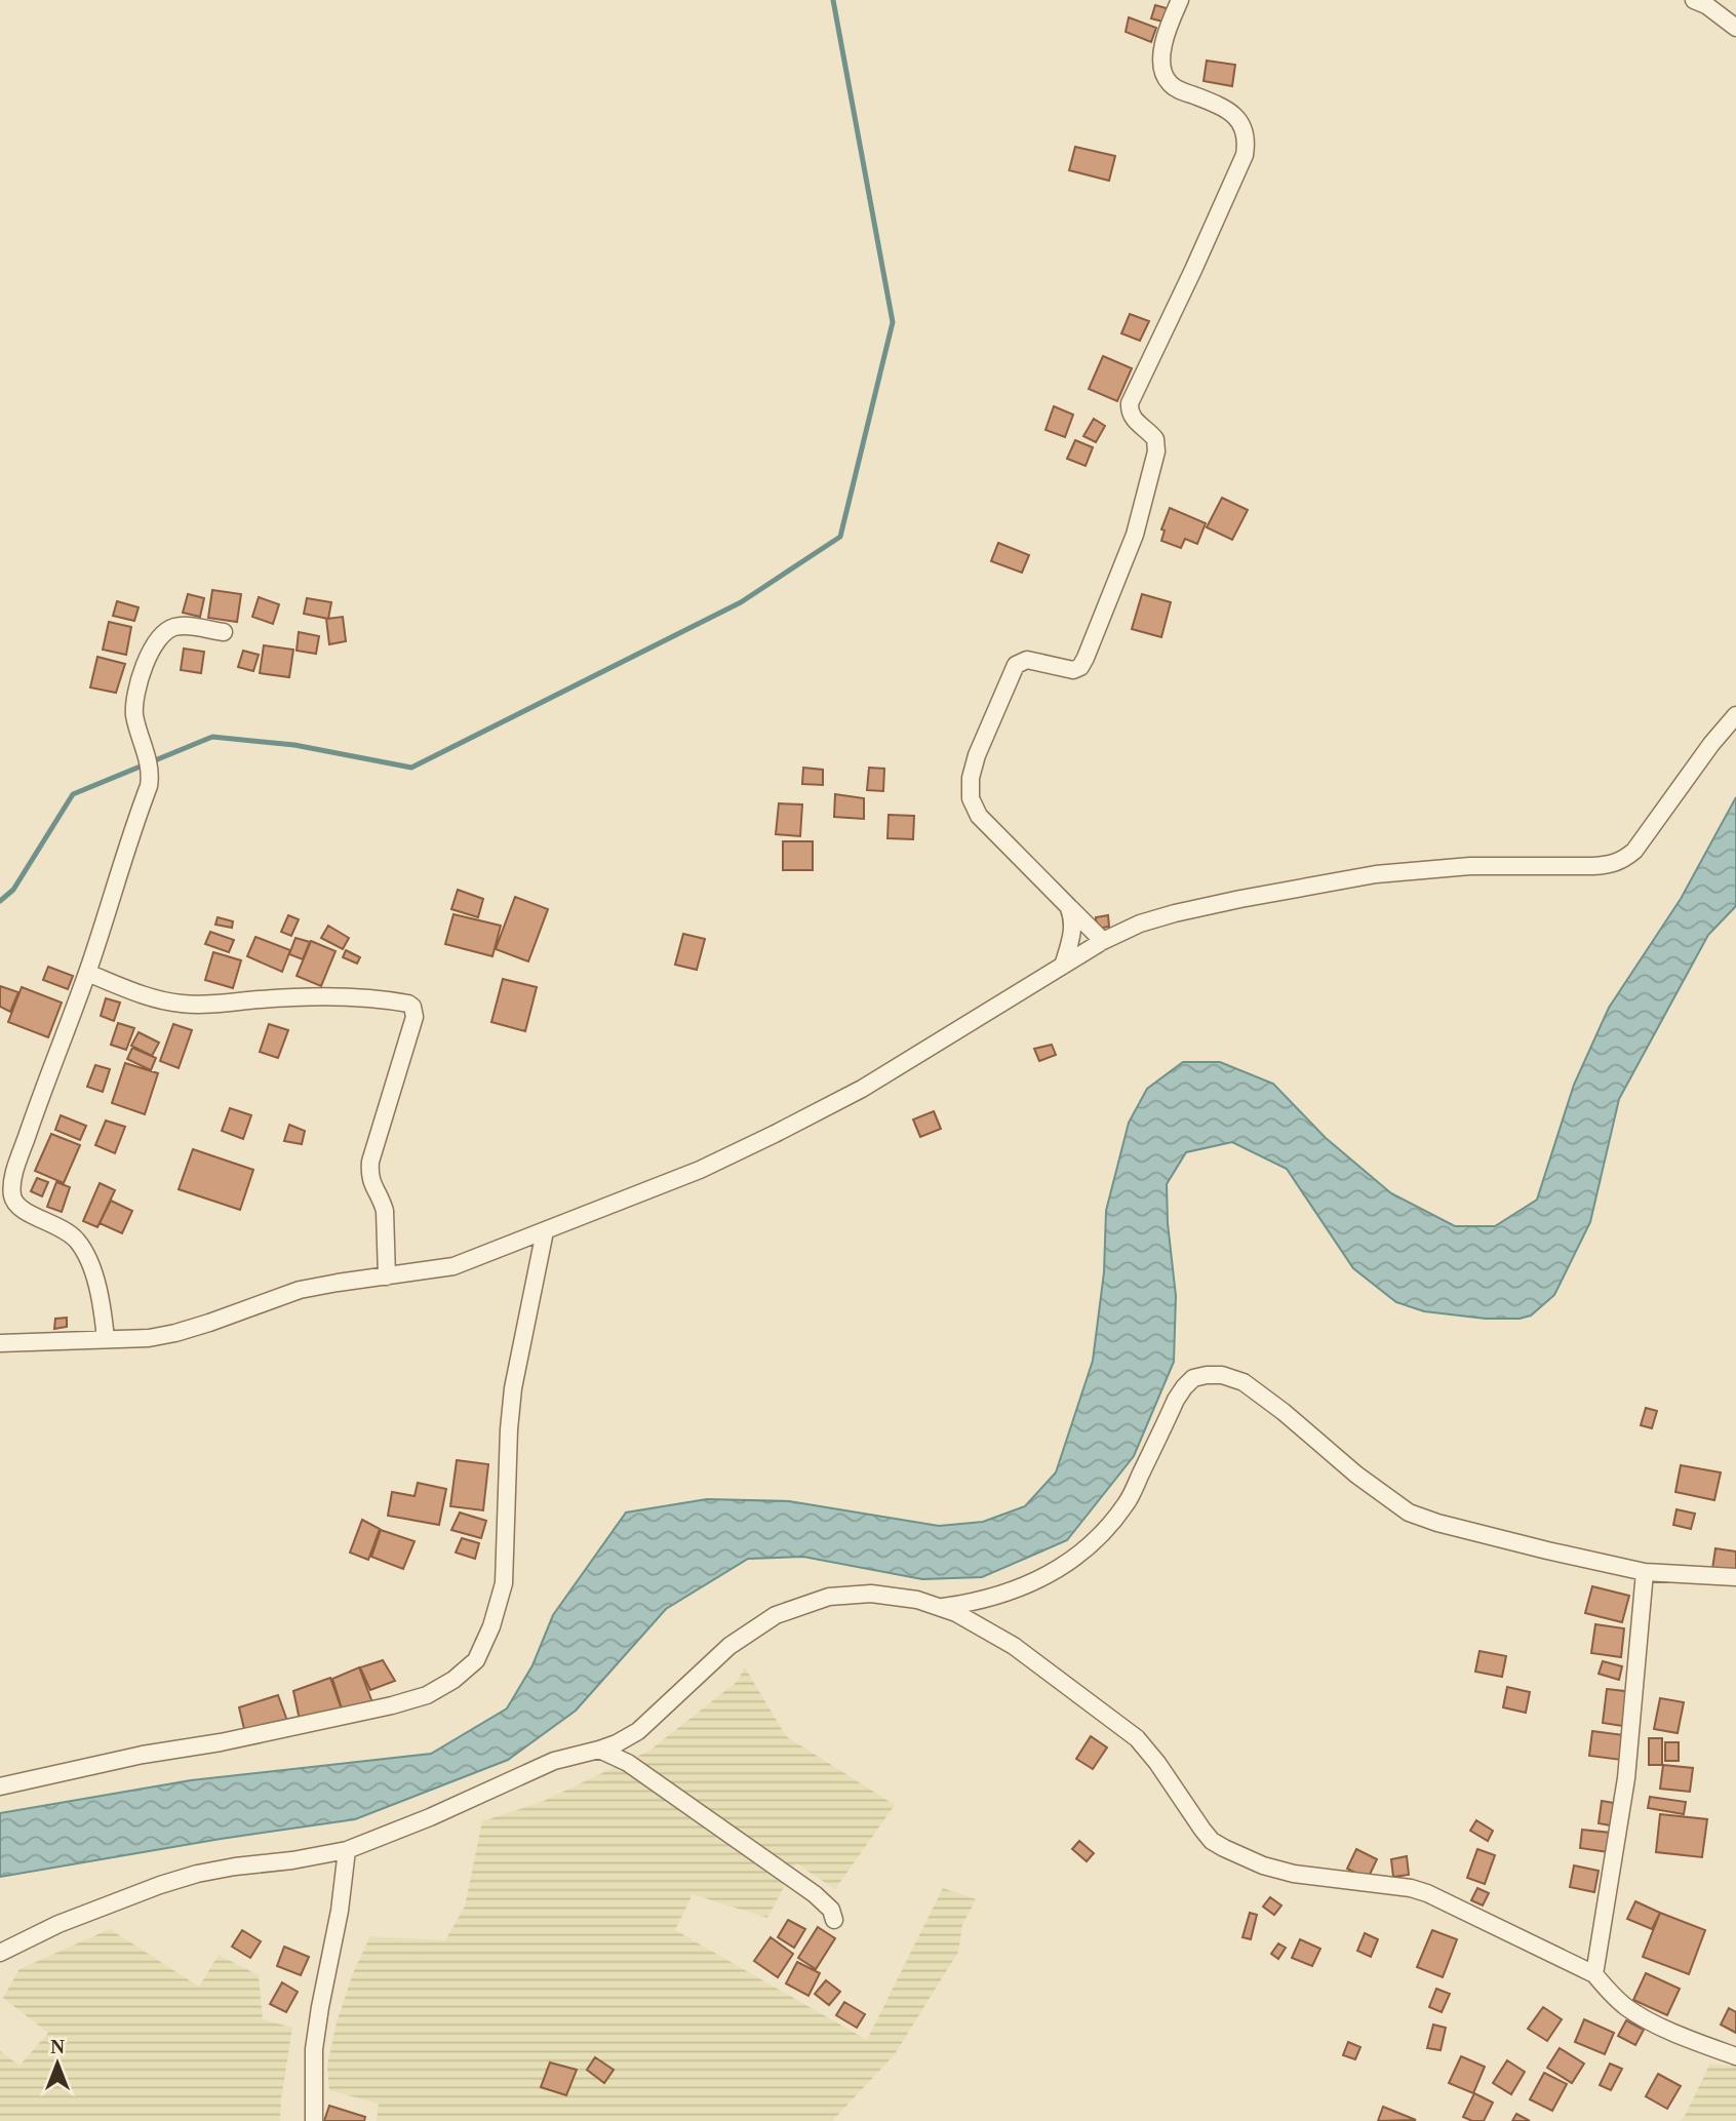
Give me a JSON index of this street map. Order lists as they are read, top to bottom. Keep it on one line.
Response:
{"north":"top"}
